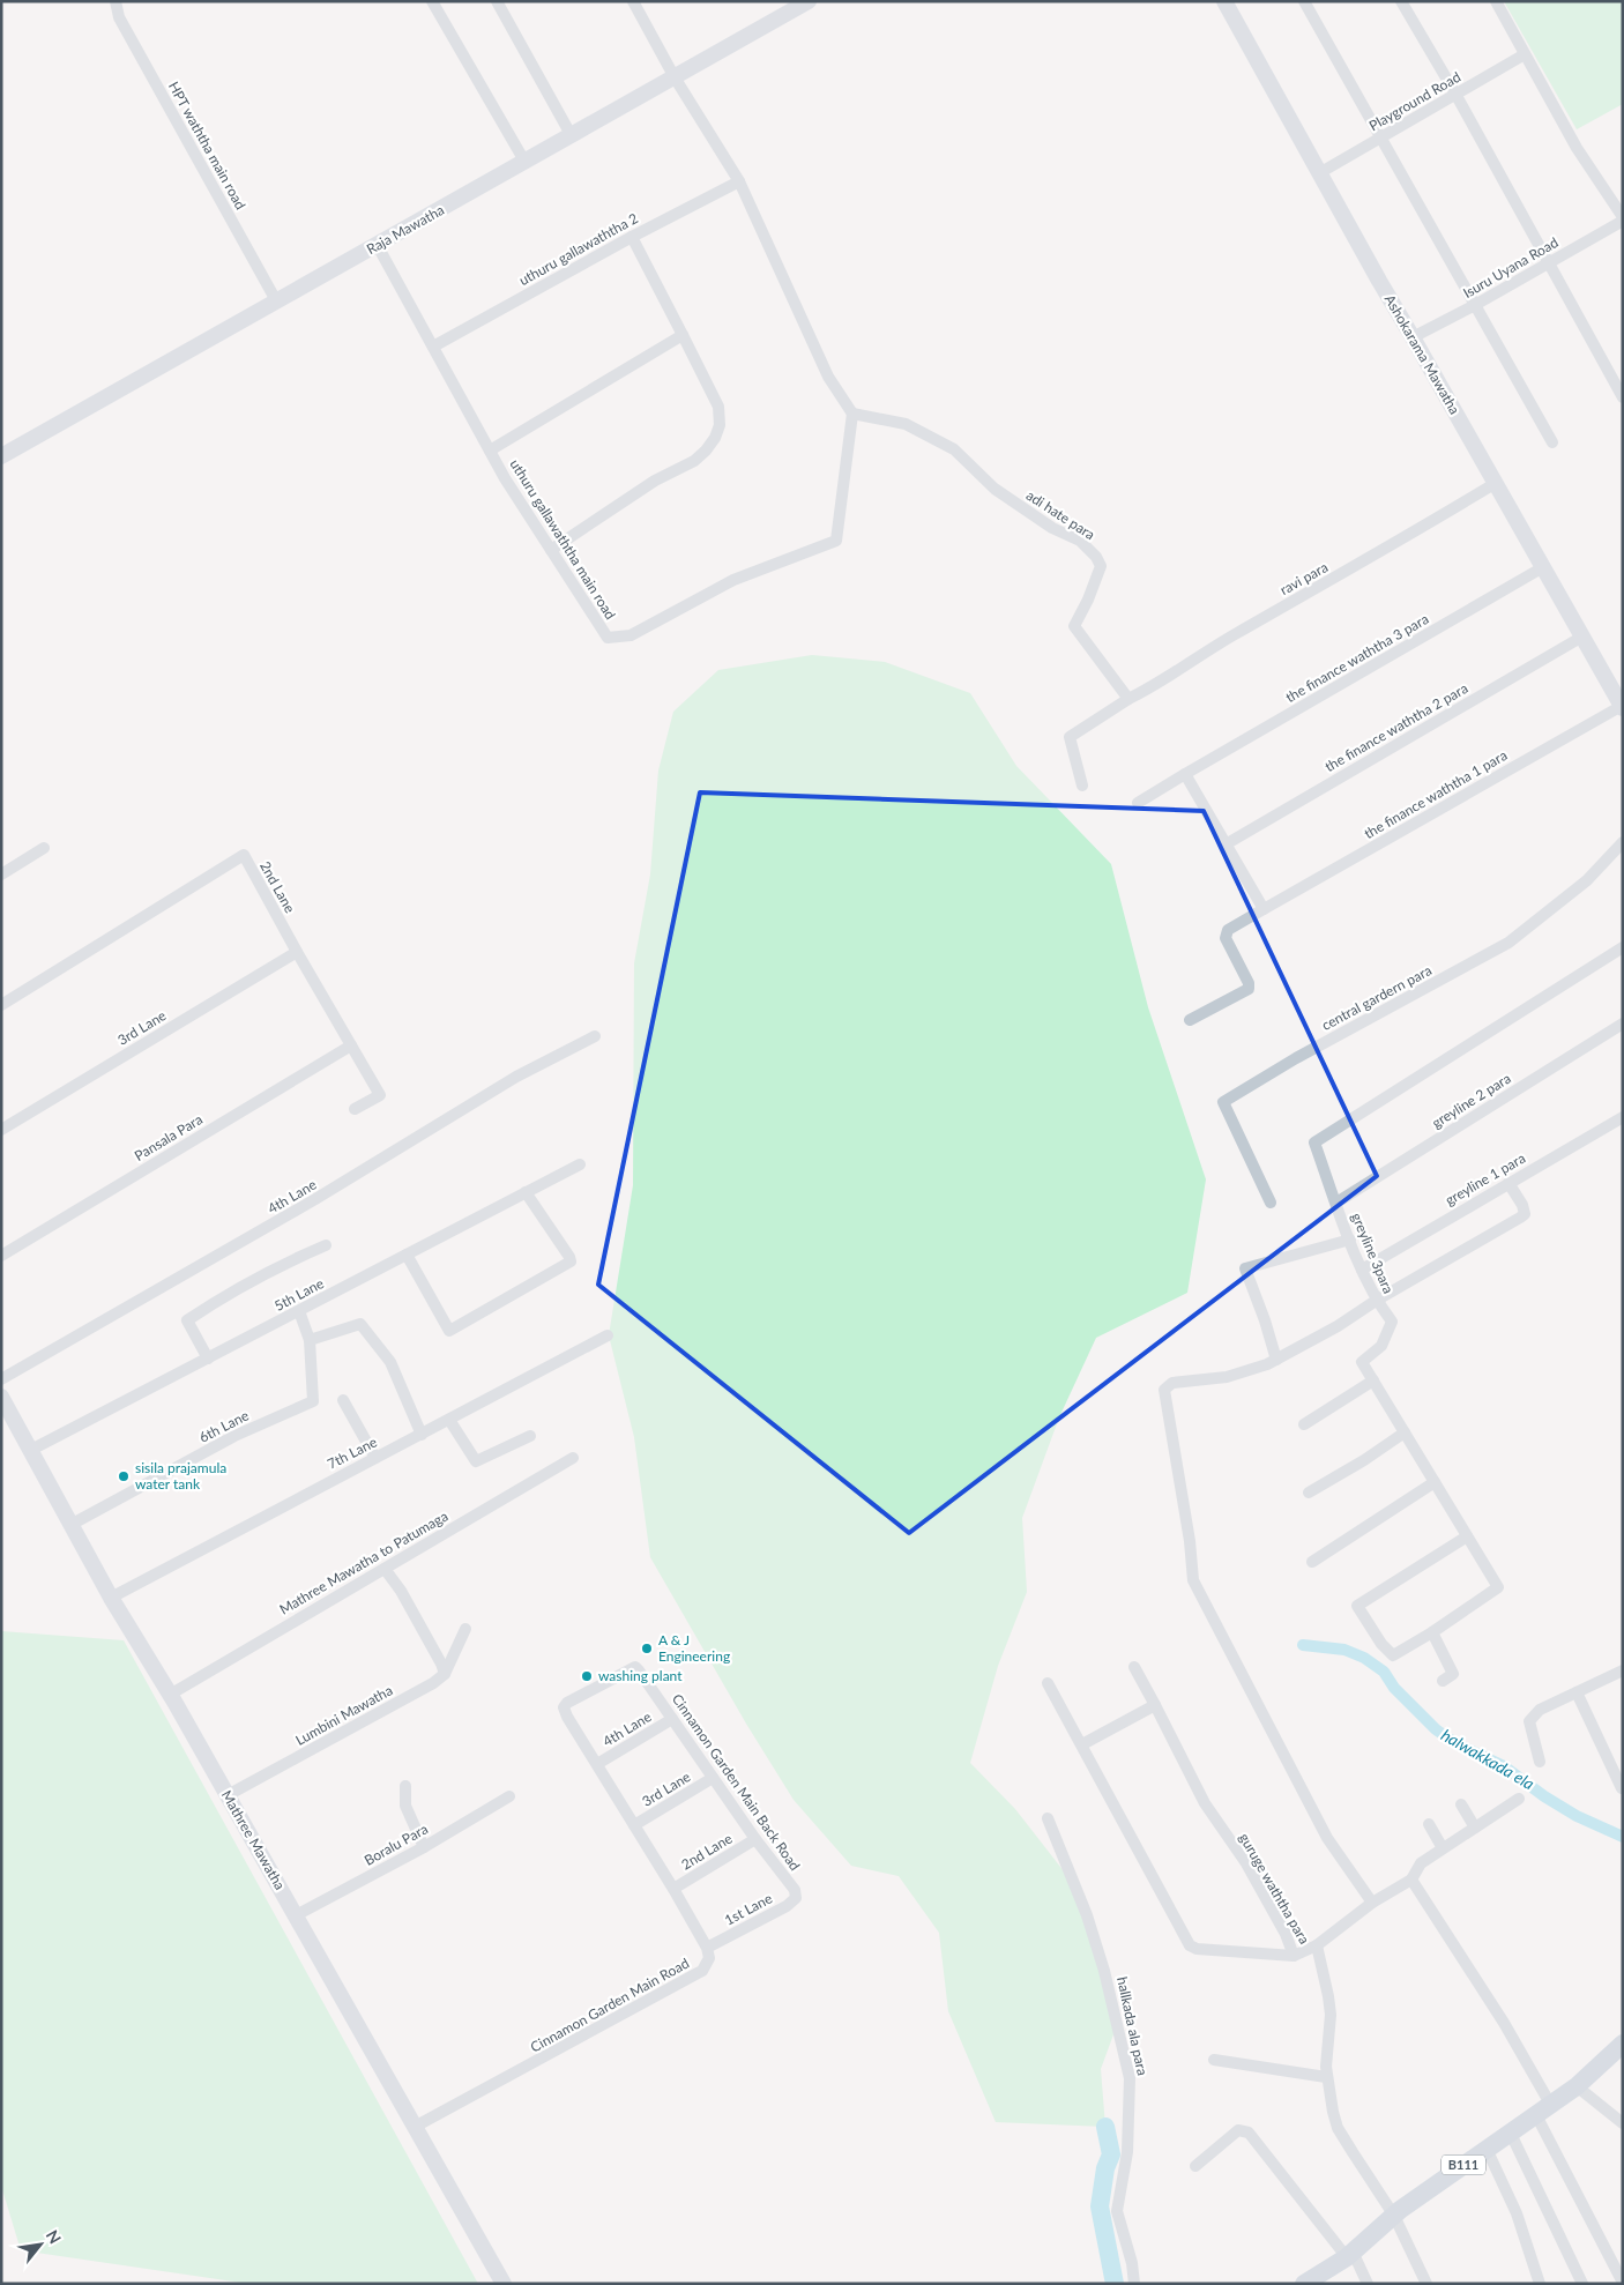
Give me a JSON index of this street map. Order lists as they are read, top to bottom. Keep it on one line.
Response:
{"streets":{"main road":["B111"],"street":["Playground Road","HPT waththa main road","Raja Mawatha","uthuru gallawaththa 2","Isuru Uyana Road","Ashokarama Mawatha","adi hate para","uthuru gallawaththa main road","ravi para","the finance waththa 3 para","the finance waththa 2 para","the finance waththa 1 para","2nd Lane","central gardern para","3rd Lane","greyline 2 para","Pansala Para","greyline 1 para","4th Lane","greyline 3para","5th Lane","6th Lane","7th Lane","Mathree Mawatha to Patumaga","Lumbini Mawatha","Cinnamon Garden Main Back Road","Mathree Mawatha","Boralu Para","guruge waththa para","1st Lane","Cinnamon Garden Main Road","hallkada ala para"]},"crossings":[["Playground Road","Ashokarama Mawatha"],["HPT waththa main road","Raja Mawatha"],["Raja Mawatha","uthuru gallawaththa main road"],["uthuru gallawaththa 2","uthuru gallawaththa main road"],["Isuru Uyana Road","Ashokarama Mawatha"],["Ashokarama Mawatha","ravi para"],["Ashokarama Mawatha","the finance waththa 3 para"],["Ashokarama Mawatha","the finance waththa 2 para"],["Ashokarama Mawatha","the finance waththa 1 para"],["adi hate para","uthuru gallawaththa main road"],["adi hate para","ravi para"],["2nd Lane","3rd Lane"],["2nd Lane","Pansala Para"],["2nd Lane","Cinnamon Garden Main Back Road"],["3rd Lane","Cinnamon Garden Main Back Road"],["greyline 2 para","greyline 3para"],["greyline 1 para","greyline 3para"],["4th Lane","Cinnamon Garden Main Back Road"],["5th Lane","6th Lane"],["5th Lane","Mathree Mawatha"],["6th Lane","Mathree Mawatha"],["7th Lane","Mathree Mawatha"],["Mathree Mawatha to Patumaga","Mathree Mawatha"],["Lumbini Mawatha","Mathree Mawatha"],["Cinnamon Garden Main Back Road","1st Lane"],["Mathree Mawatha","Boralu Para"],["Mathree Mawatha","Cinnamon Garden Main Road"],["1st Lane","Cinnamon Garden Main Road"]],"water":["halwakkada ela"],"places":["sisila prajamula water tank","A & J Engineering","washing plant"],"north":"top right"}
